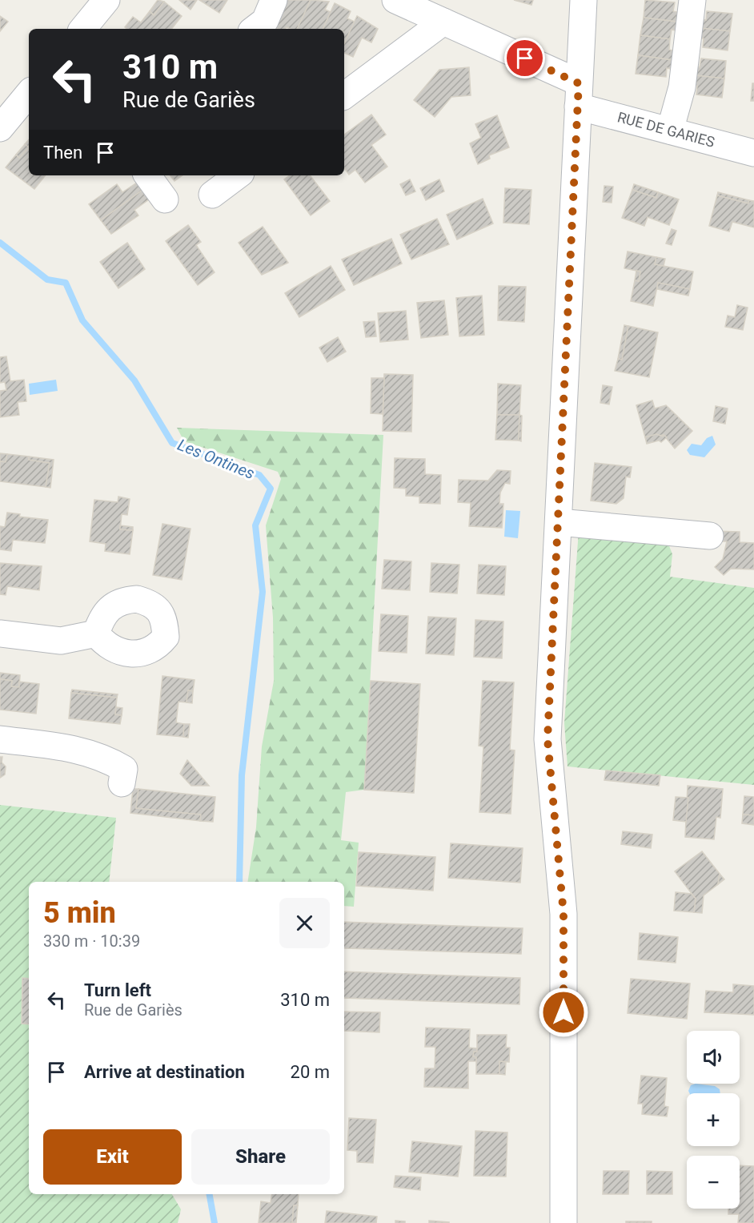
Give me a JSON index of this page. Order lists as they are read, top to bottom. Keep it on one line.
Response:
{"streets":{"street":["RUE DE GARIES"]},"water":["Les Ontines"],"page":{"turn":["310 m","Rue de Gariès"],"then":"Then","heading":["5 min","330 m · 10:39"],"list":[{"name":"Turn left","note":"Rue de Gariès","value":"310 m"},{"name":"Arrive at destination","value":"20 m"}],"map_buttons":["+","−"],"buttons":["Exit","Share"]}}
